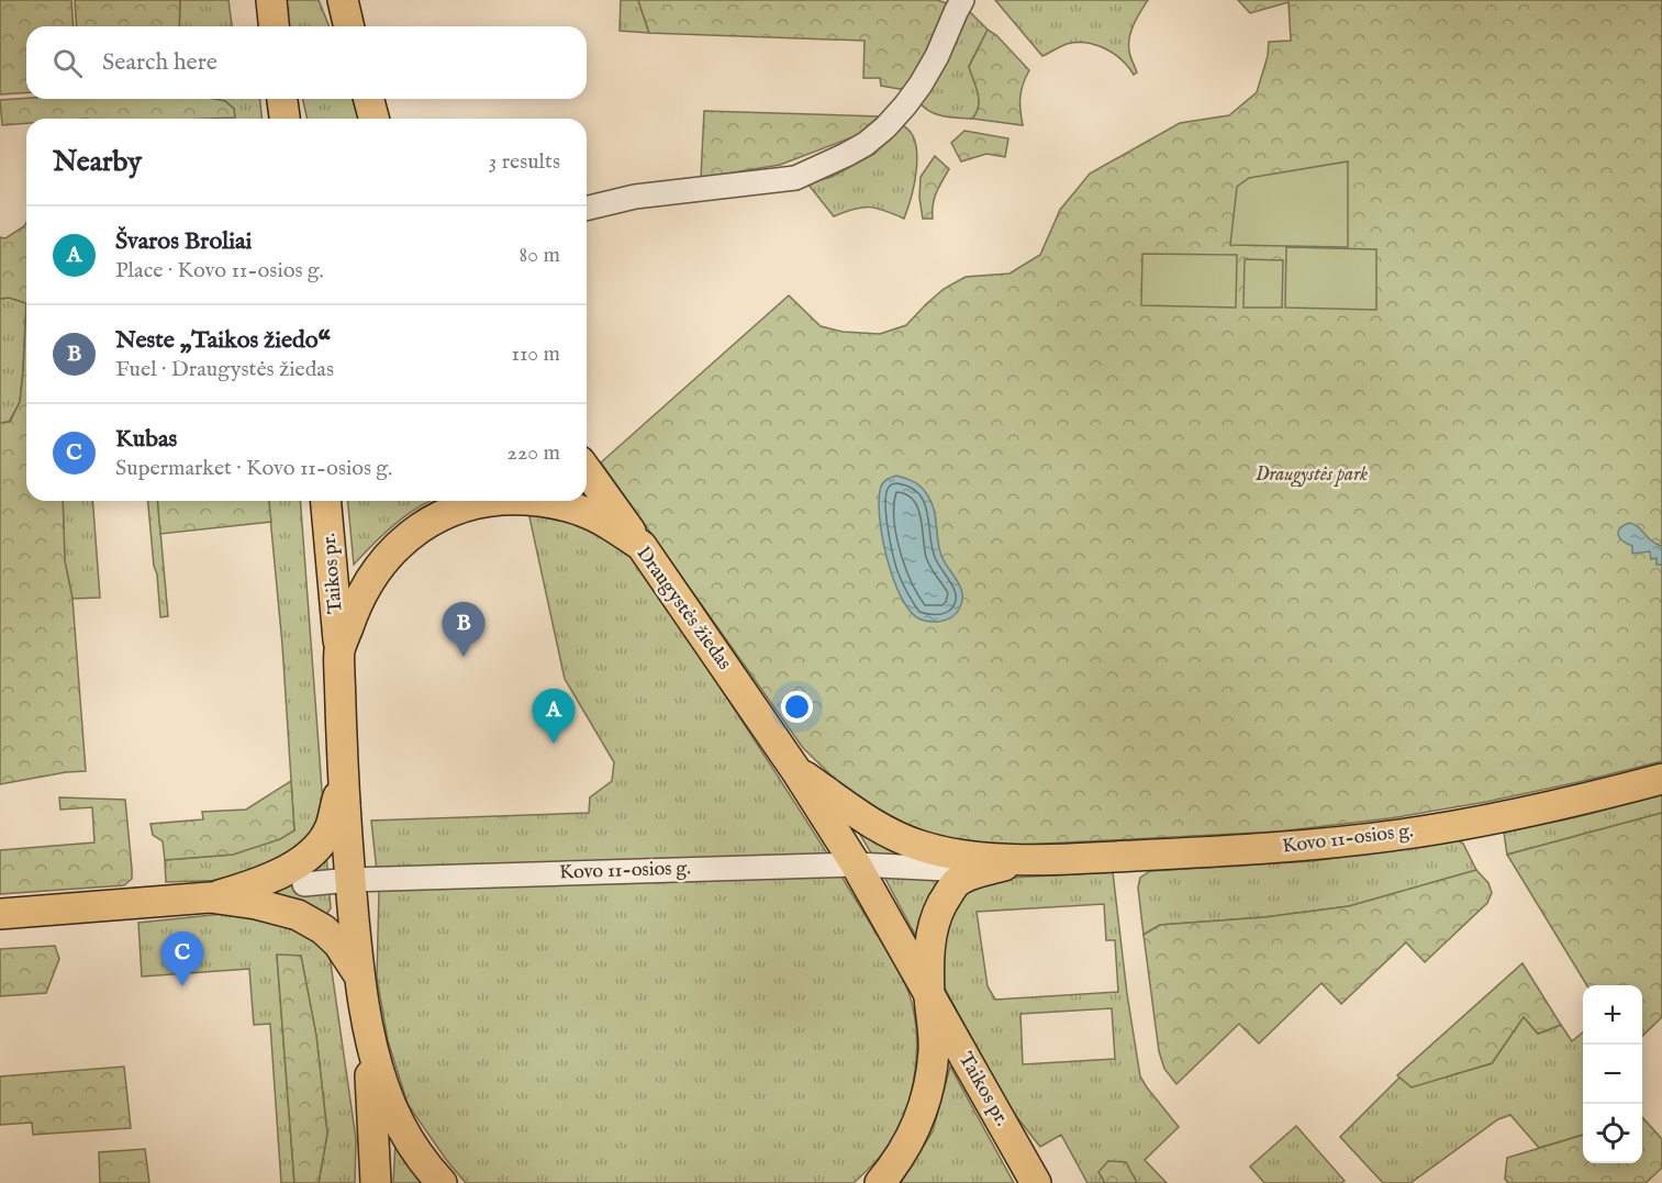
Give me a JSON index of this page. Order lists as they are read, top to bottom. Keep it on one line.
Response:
{"streets":{"main road":["Taikos pr.","Draugystės žiedas","Kovo 11-osios g."]},"crossings":[["Taikos pr.","Draugystės žiedas"],["Draugystės žiedas","Kovo 11-osios g."]],"parks":["Draugystės park"],"page":{"search":"Search here","heading":["Nearby","3 results"],"list":[{"mark":"A","name":"Švaros Broliai","note":"Place · Kovo 11-osios g.","value":"80 m"},{"mark":"B","name":"Neste „Taikos žiedo“","note":"Fuel · Draugystės žiedas","value":"110 m"},{"mark":"C","name":"Kubas","note":"Supermarket · Kovo 11-osios g.","value":"220 m"}],"pins":["B","A","C"],"map_buttons":["+","−"]}}
